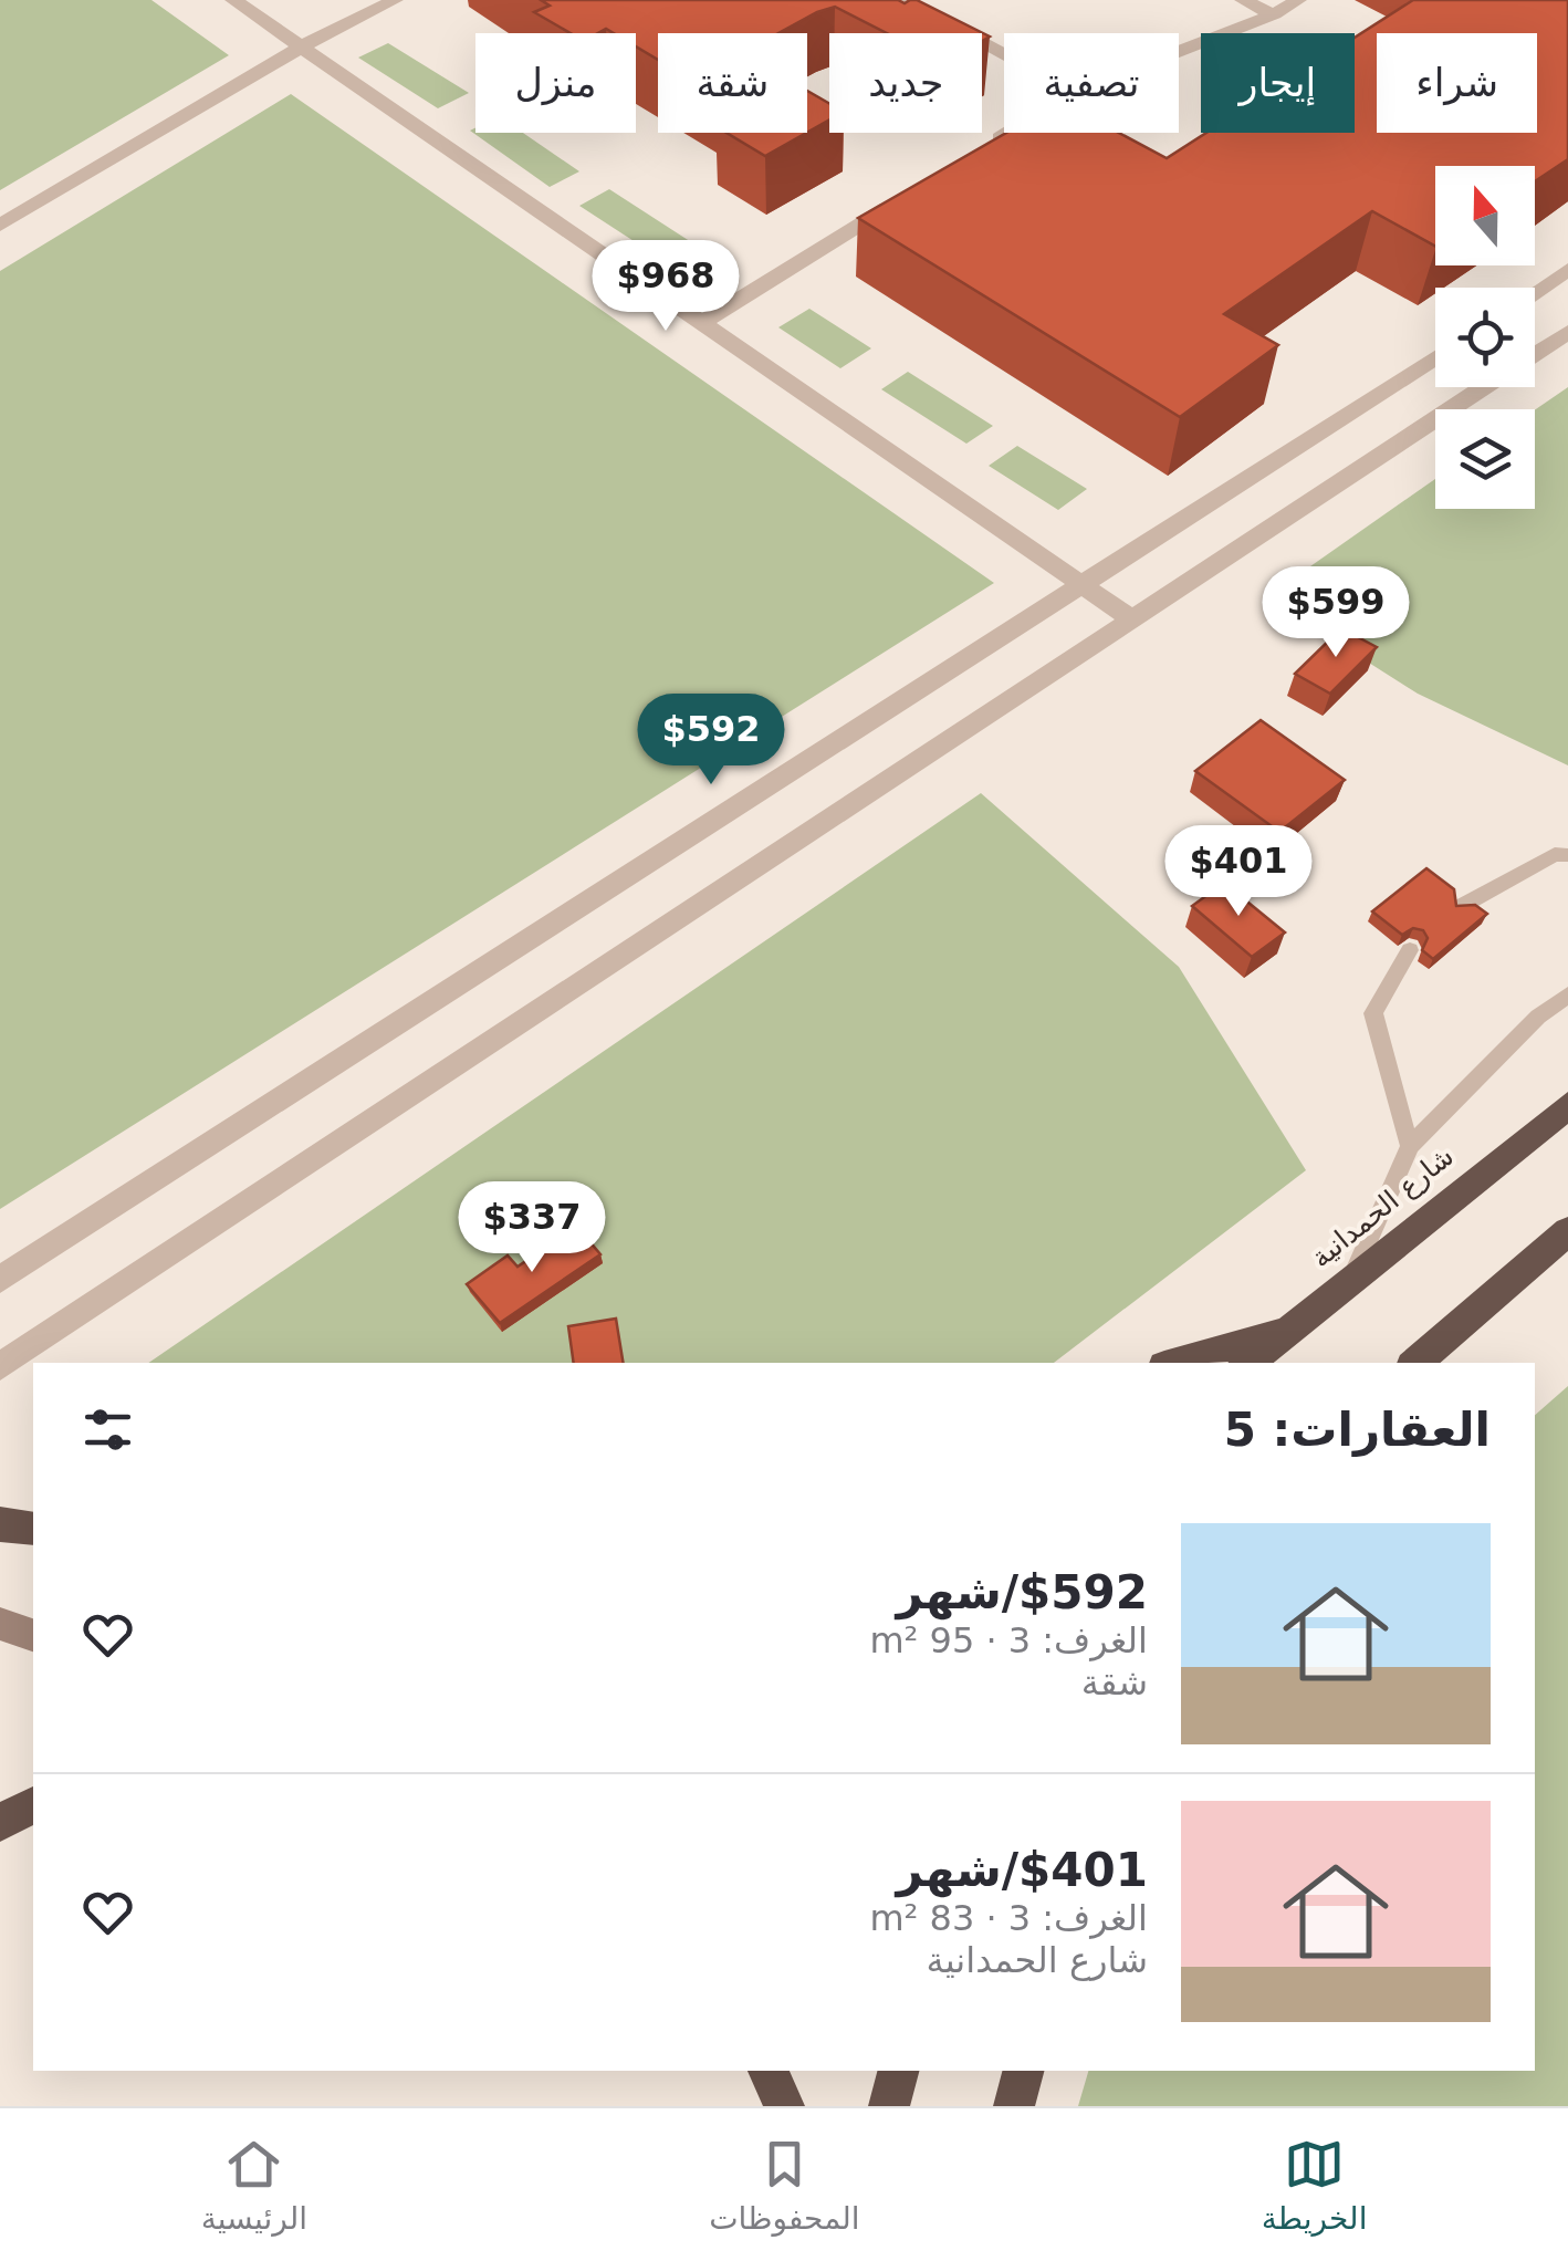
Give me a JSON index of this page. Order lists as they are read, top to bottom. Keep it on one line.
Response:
{"streets":{"highway":["شارع الحمدانية"]},"north":"top","page":{"chip":["شراء","إيجار","تصفية","جديد","شقة","منزل"],"price":["$968","$599","$592","$401","$337"],"heading":"العقارات: 5","list":[{"name":"$592/شهر","note":"الغرف: 3 · 95 m² · شقة"},{"name":"$401/شهر","note":"الغرف: 3 · 83 m² · شارع الحمدانية"}],"tabs":["الخريطة","المحفوظات","الرئيسية"]}}
